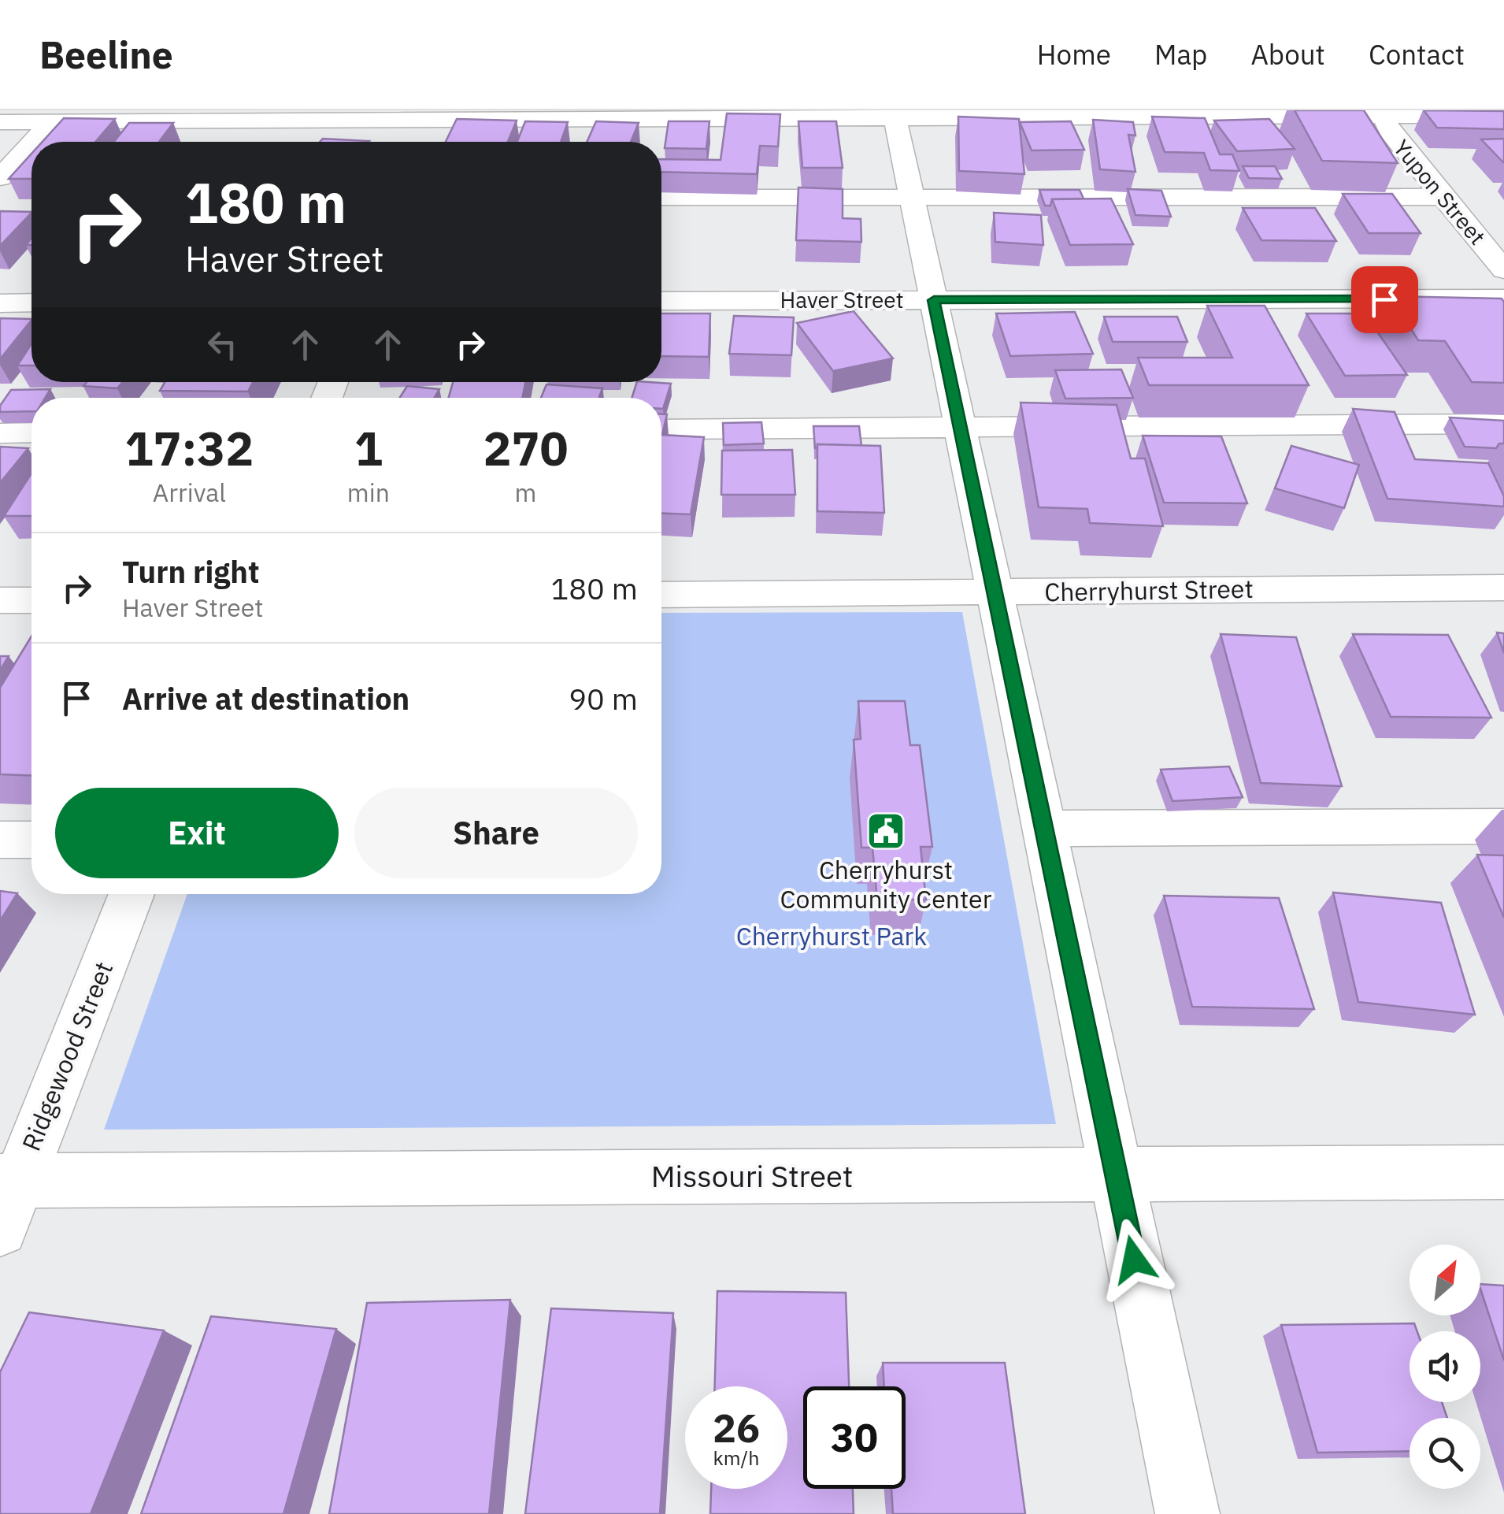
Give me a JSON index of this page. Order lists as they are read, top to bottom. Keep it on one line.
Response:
{"streets":{"street":["Yupon Street","Haver Street","Cherryhurst Street","Ridgewood Street","Missouri Street"]},"crossings":[["Ridgewood Street","Missouri Street"]],"parks":["Cherryhurst Park"],"places":{"public building":["Cherryhurst Community Center"]},"north":"top right","page":{"header":"Beeline","nav":["Home","Map","About","Contact"],"turn":["180 m","Haver Street"],"eta":["17:32","Arrival","1","min","270","m"],"list":[{"name":"Turn right","note":"Haver Street","value":"180 m"},{"name":"Arrive at destination","value":"90 m"}],"buttons":["Exit","Share"],"speed":"26 km/h","limit":"30"}}
